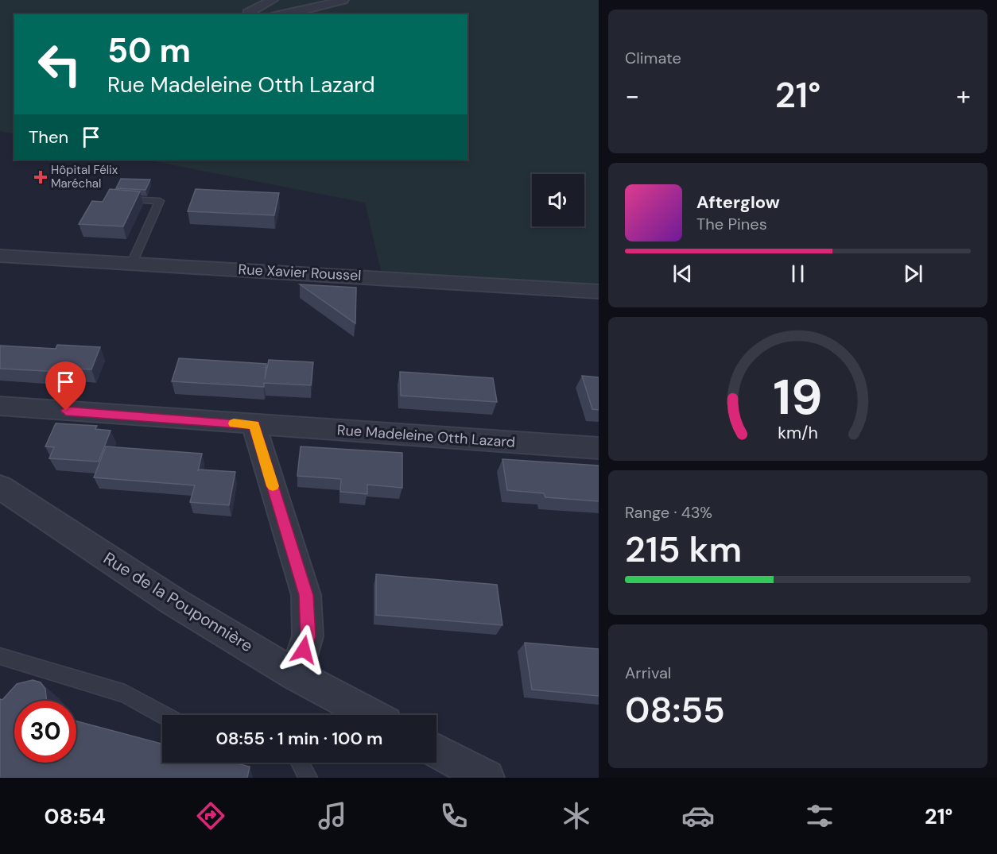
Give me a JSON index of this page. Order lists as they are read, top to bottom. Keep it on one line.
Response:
{"streets":{"street":["Rue Xavier Roussel","Rue Madeleine Otth Lazard","Rue de la Pouponnière"]},"places":{"health":["Hôpital Félix Maréchal"]},"page":{"tile":["Climate",["Range · 43%","215 km"],["Arrival","08:55"]],"turn":["50 m","Rue Madeleine Otth Lazard"],"heat":["−","21°","+"],"then":"Then","song":["Afterglow","The Pines"],"limit":"30","trip":"08:55 · 1 min · 100 m","tabs":["08:54","21°"],"gauge":["19","km/h"]}}
